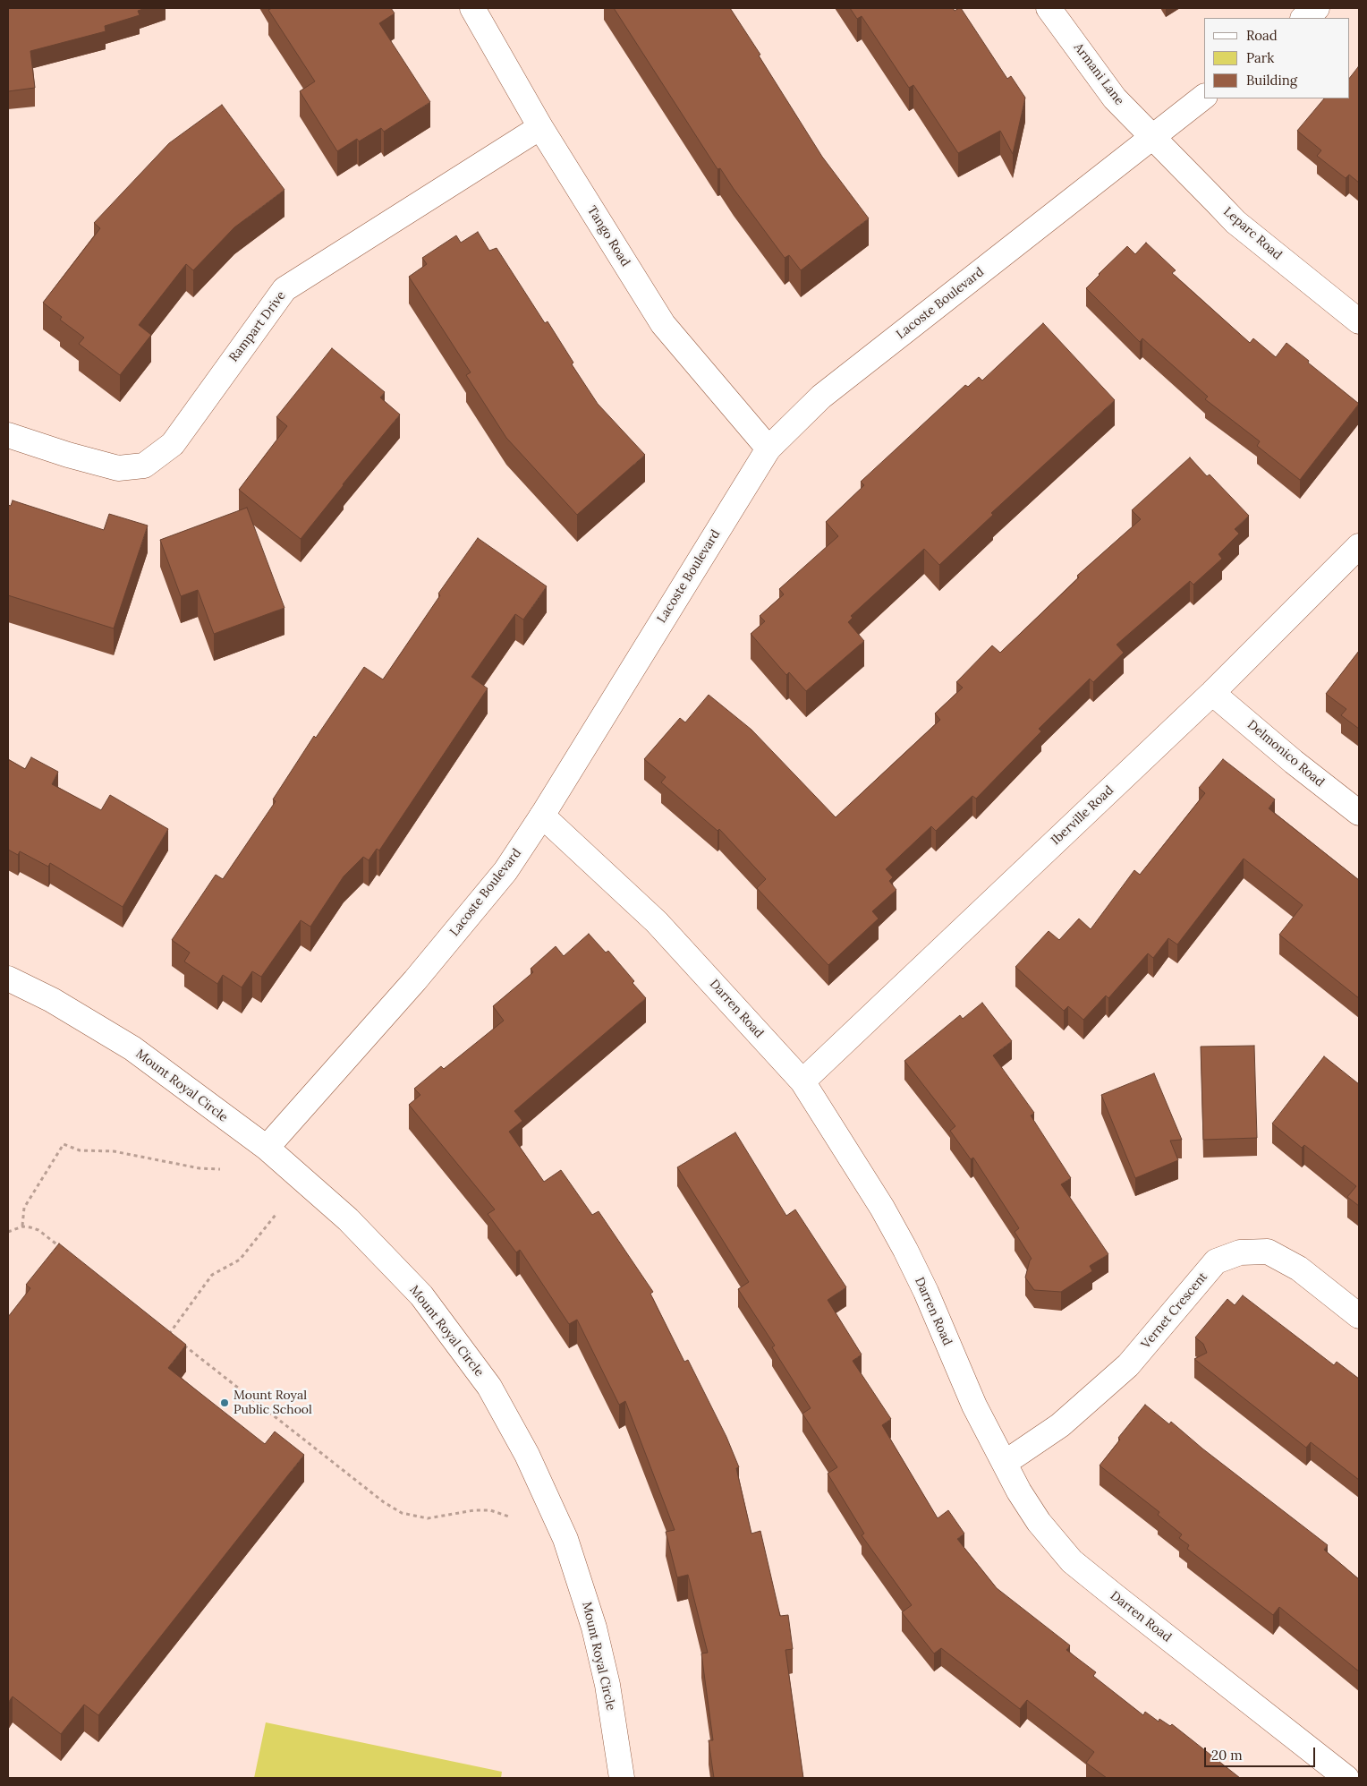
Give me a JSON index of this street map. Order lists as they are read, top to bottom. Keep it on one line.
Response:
{"streets":{"street":["Armani Lane","Leparc Road","Tango Road","Lacoste Boulevard","Rampart Drive","Delmonico Road","Iberville Road","Darren Road","Mount Royal Circle","Vernet Crescent"]},"crossings":[["Armani Lane","Leparc Road"],["Armani Lane","Lacoste Boulevard"],["Leparc Road","Lacoste Boulevard"],["Tango Road","Lacoste Boulevard"],["Tango Road","Rampart Drive"],["Lacoste Boulevard","Darren Road"],["Lacoste Boulevard","Mount Royal Circle"],["Delmonico Road","Iberville Road"],["Iberville Road","Darren Road"],["Darren Road","Vernet Crescent"]],"places":["Mount Royal Public School"],"legend":["Road","Park","Building"],"scale_bar":"20 m"}
